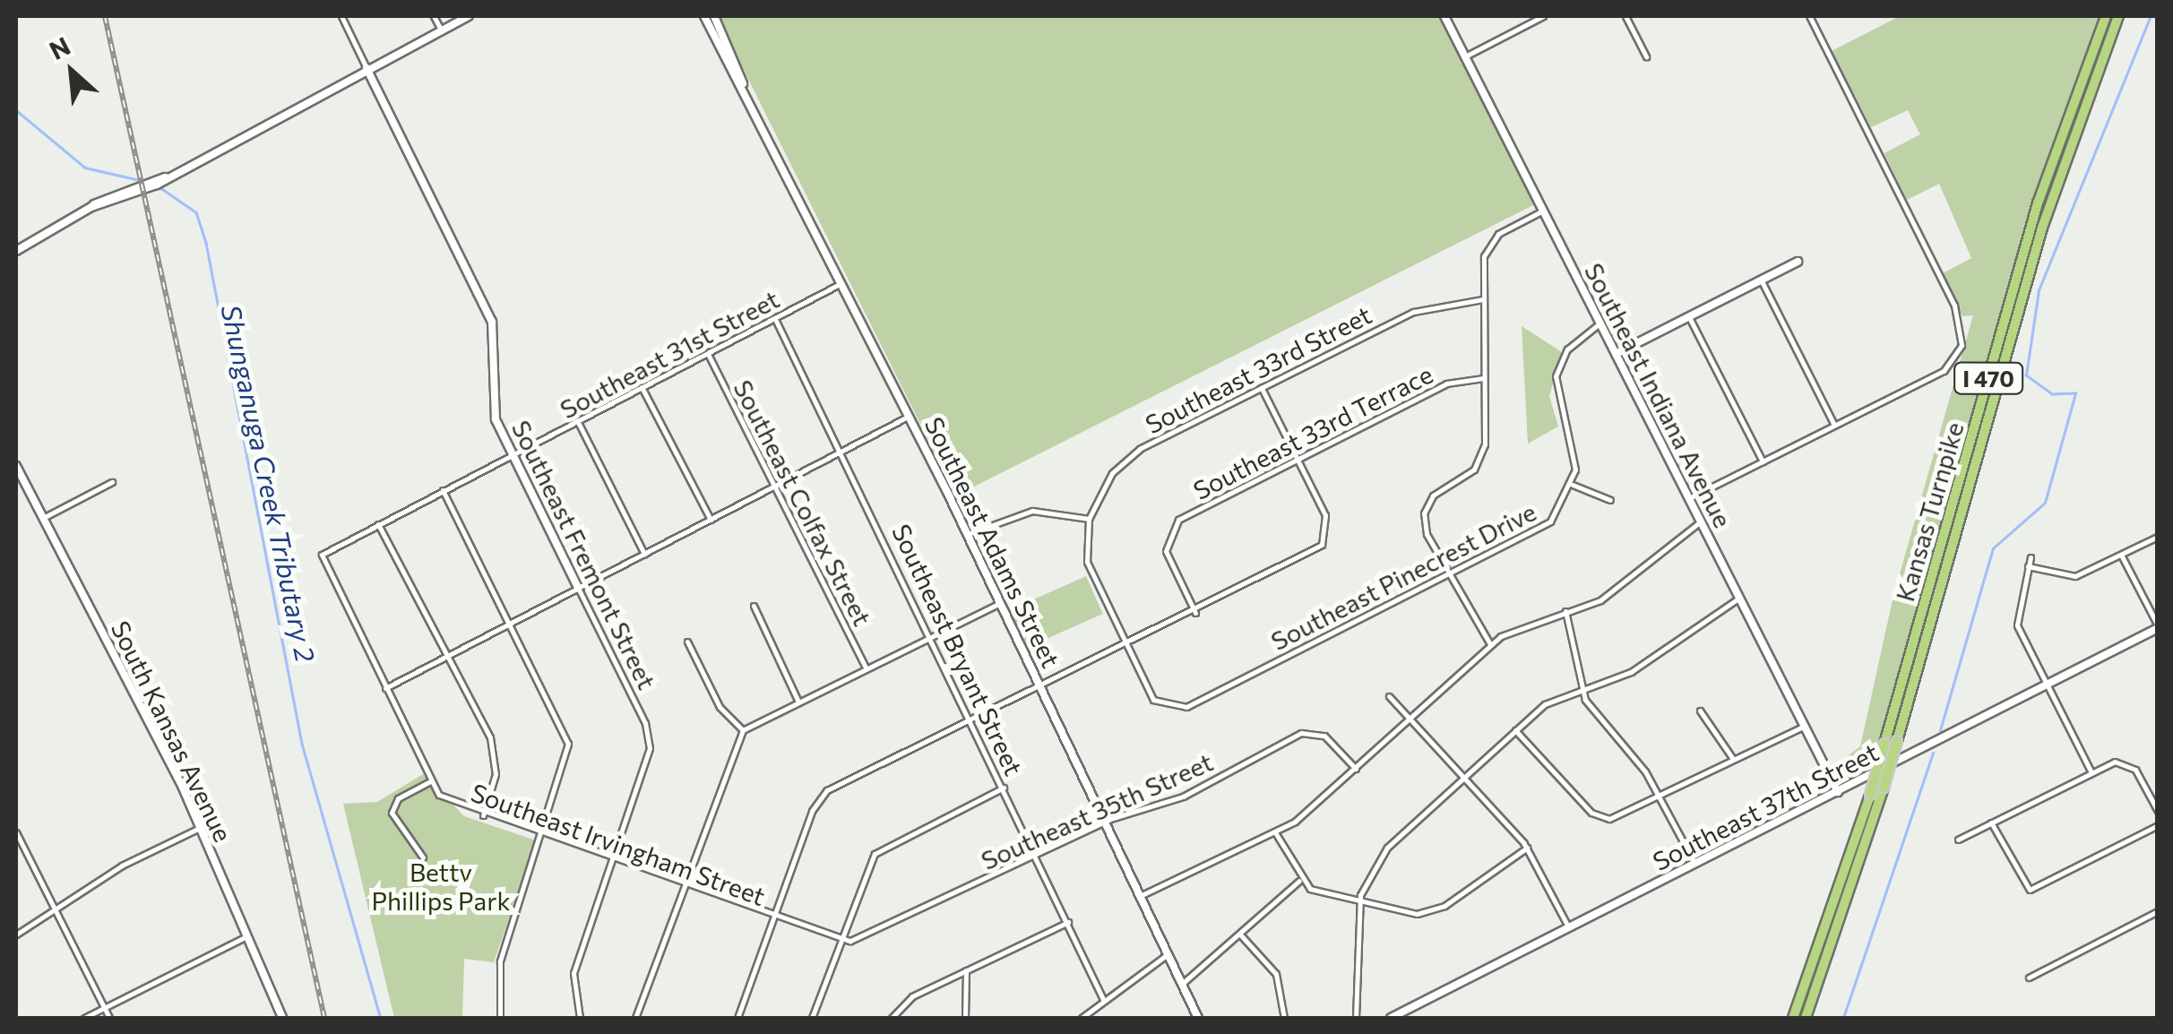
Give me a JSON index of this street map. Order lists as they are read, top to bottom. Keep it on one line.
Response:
{"streets":{"highway":["I 470","Kansas Turnpike"],"main road":["Southeast Indiana Avenue","Southeast Adams Street","Southeast Fremont Street","South Kansas Avenue","Southeast 37th Street"],"street":["Southeast 31st Street","Southeast 33rd Street","Southeast 33rd Terrace","Southeast Colfax Street","Southeast Pinecrest Drive","Southeast Bryant Street","Southeast 35th Street","Southeast Irvingham Street"]},"crossings":[["Southeast 31st Street","Southeast Colfax Street"],["Southeast 31st Street","Southeast Adams Street"],["Southeast 31st Street","Southeast Fremont Street"],["Southeast 31st Street","Southeast Bryant Street"],["Southeast 31st Street","Southeast Irvingham Street"],["Southeast Indiana Avenue","Southeast 37th Street"],["Southeast Adams Street","Southeast 35th Street"],["Southeast Fremont Street","Southeast Irvingham Street"],["Southeast Bryant Street","Southeast 35th Street"],["Southeast 35th Street","Southeast Irvingham Street"]],"water":["Shunganuga Creek Tributary 2"],"parks":["Betty Phillips Park"],"north":"top left"}
